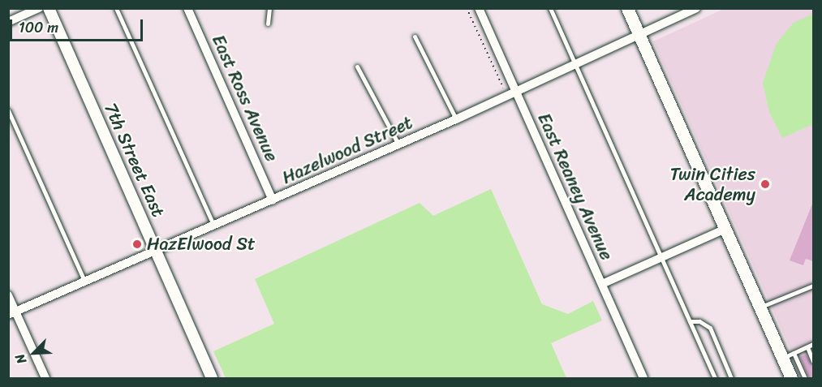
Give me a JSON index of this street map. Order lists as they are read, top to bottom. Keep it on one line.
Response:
{"streets":{"street":["East Ross Avenue","Hazelwood Street","7th Street East","East Reaney Avenue"]},"crossings":[["East Ross Avenue","Hazelwood Street"],["Hazelwood Street","7th Street East"],["Hazelwood Street","East Reaney Avenue"]],"places":["Twin Cities Academy","HazElwood St"],"scale_bar":"100 m","north":"bottom left"}
